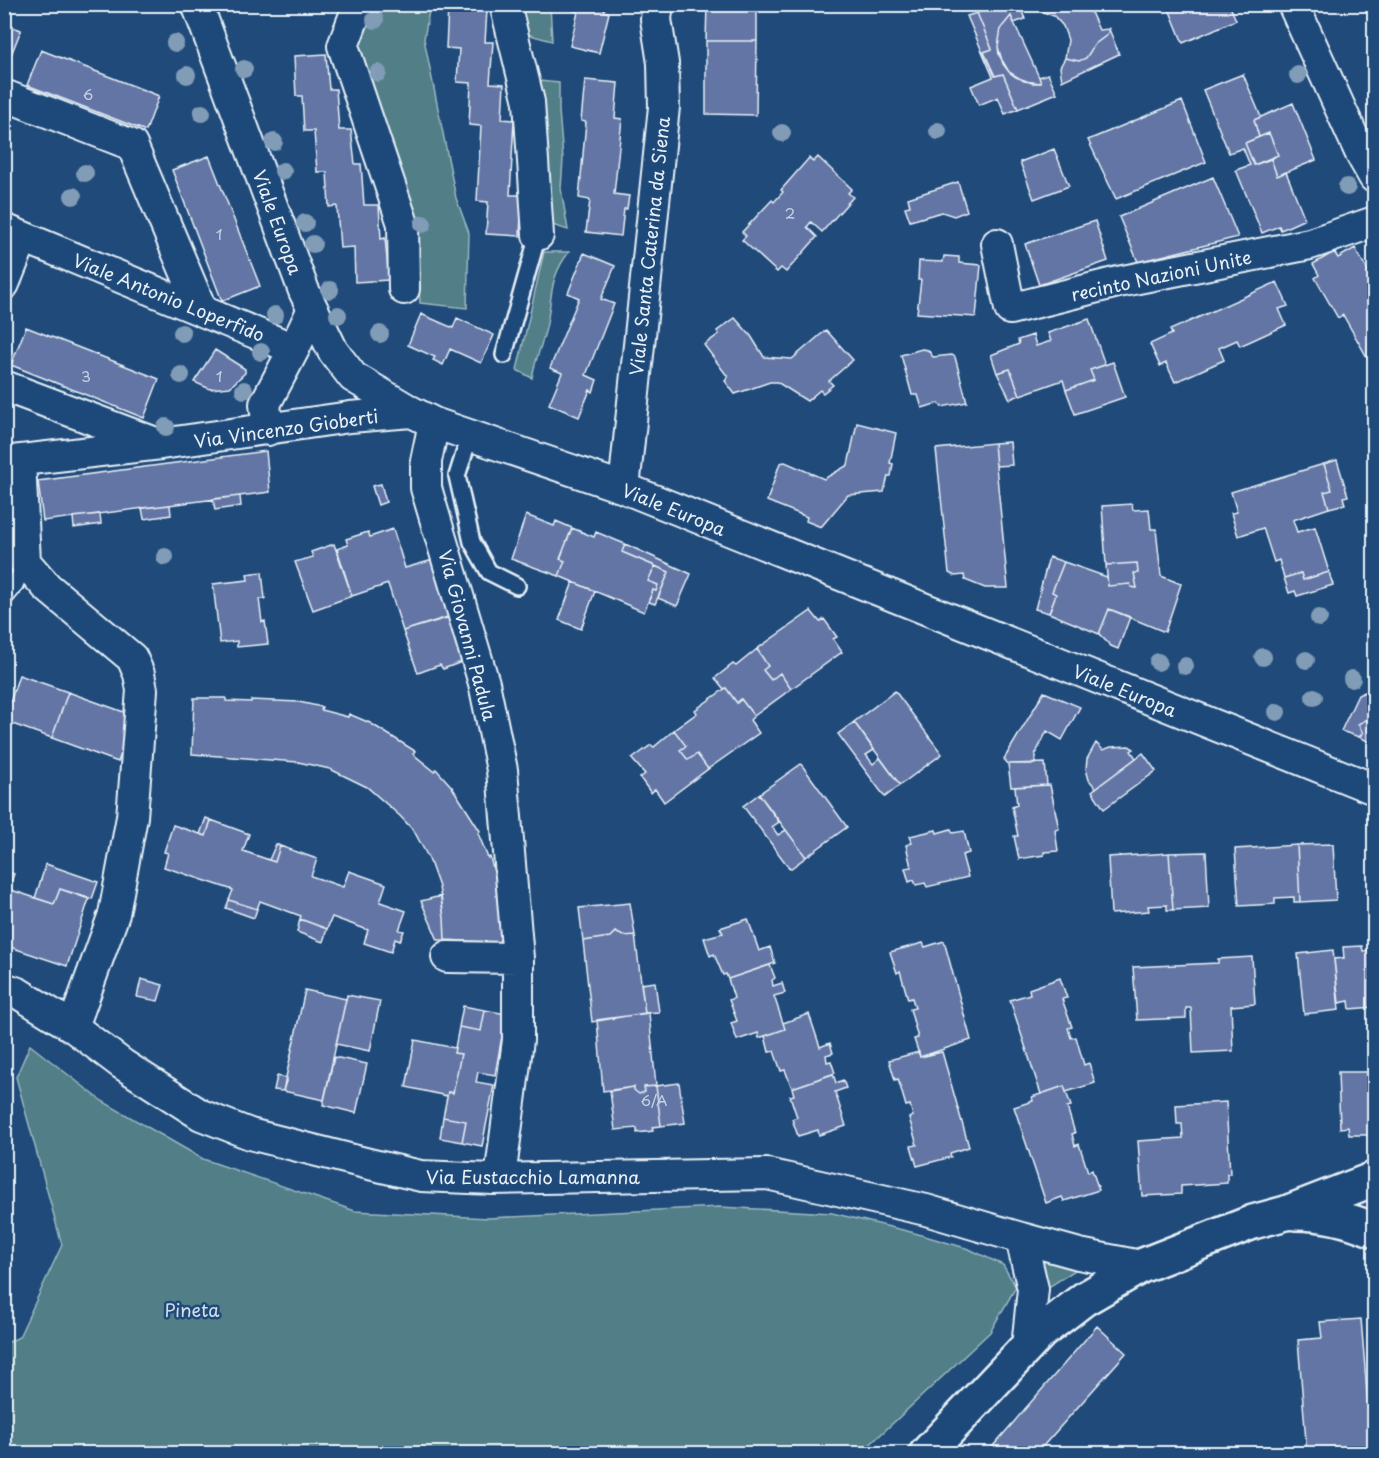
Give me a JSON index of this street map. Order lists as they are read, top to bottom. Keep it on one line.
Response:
{"streets":{"street":["Viale Europa","Viale Santa Caterina da Siena","recinto Nazioni Unite","Viale Antonio Loperfido","Via Vincenzo Gioberti","Via Giovanni Padula","Via Eustacchio Lamanna"]},"crossings":[["Viale Europa","Viale Santa Caterina da Siena"],["Viale Europa","Via Vincenzo Gioberti"],["Viale Europa","Via Giovanni Padula"],["Via Vincenzo Gioberti","Via Giovanni Padula"],["Via Giovanni Padula","Via Eustacchio Lamanna"]],"parks":["Pineta"],"house_numbers":["6","2","1","3","1","6/A"]}
